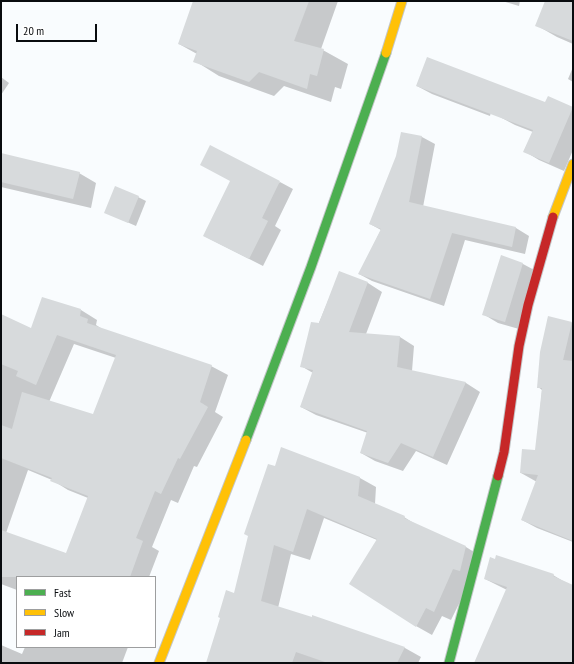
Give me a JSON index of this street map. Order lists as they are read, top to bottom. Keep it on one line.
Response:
{"legend":["Fast","Slow","Jam"],"scale_bar":"20 m"}
